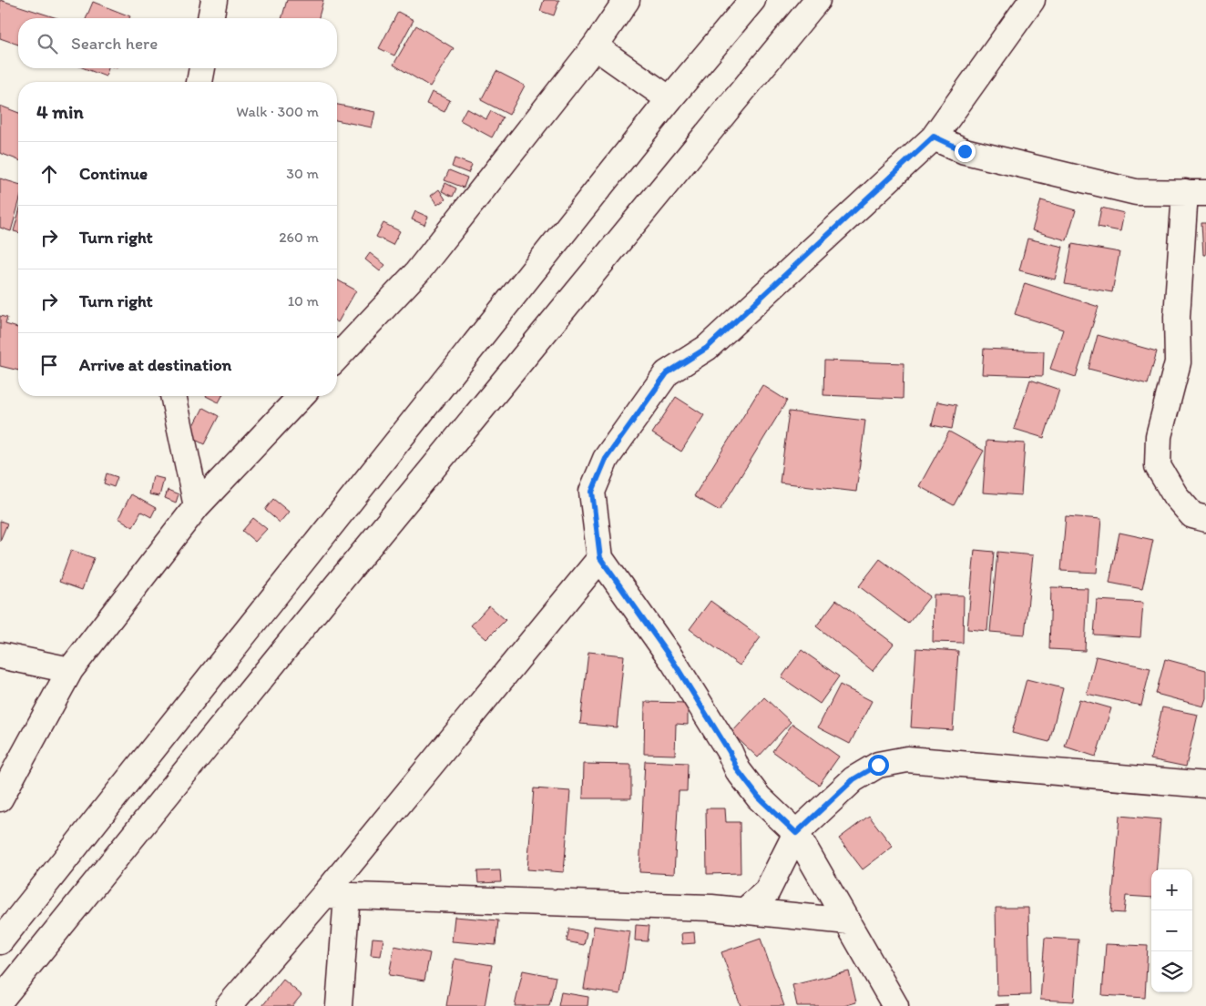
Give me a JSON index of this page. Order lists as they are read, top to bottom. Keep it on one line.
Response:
{"page":{"search":"Search here","heading":["4 min","Walk · 300 m"],"list":[["Continue","30 m"],["Turn right","260 m"],["Turn right","10 m"],"Arrive at destination"],"map_buttons":["+","−"]}}
